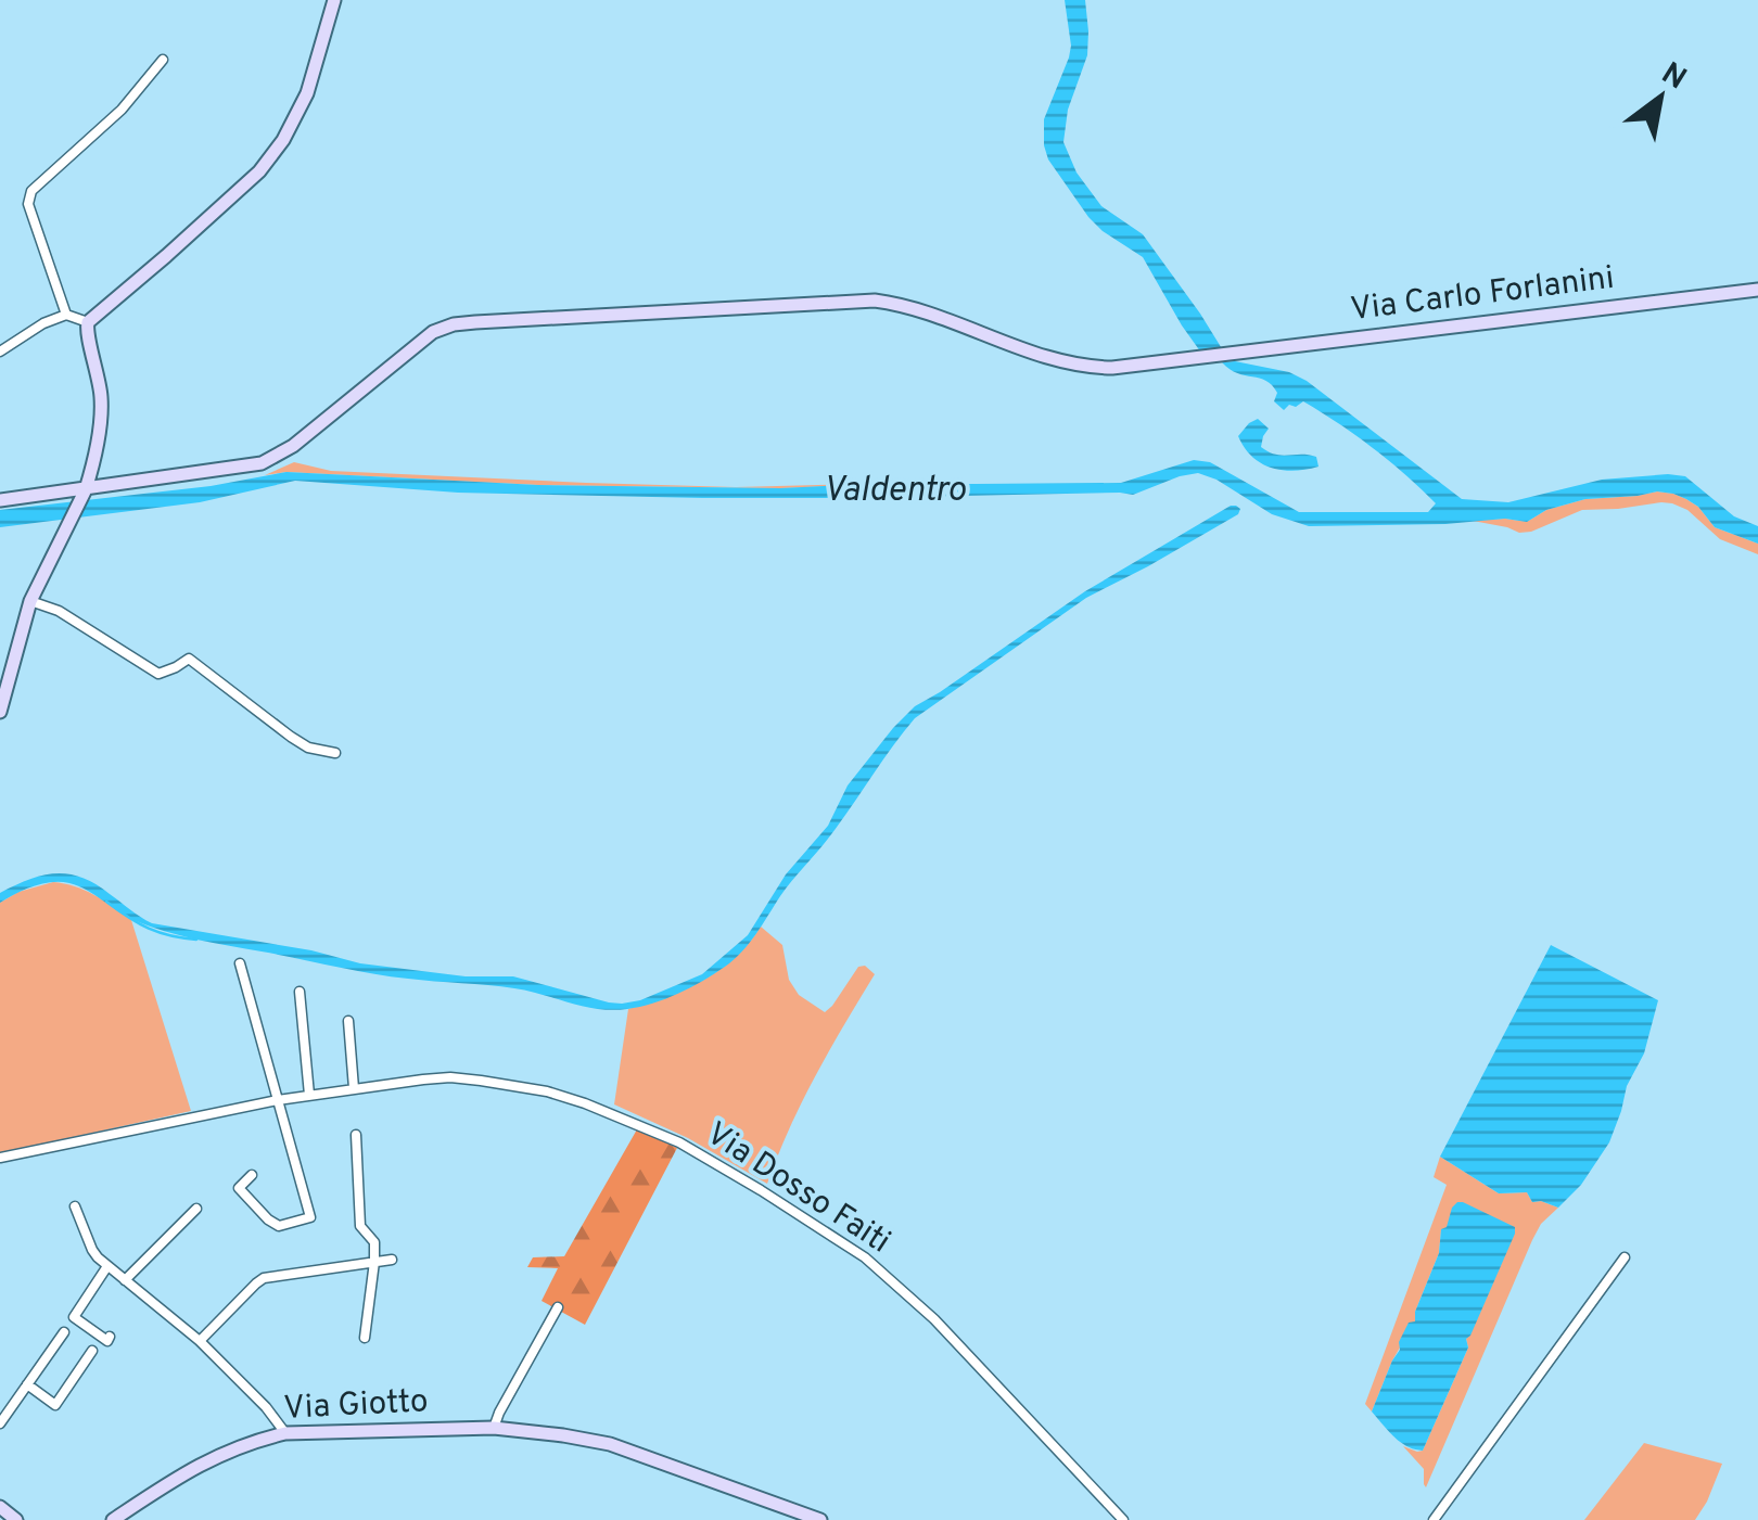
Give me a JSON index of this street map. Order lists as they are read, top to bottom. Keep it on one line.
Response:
{"streets":{"main road":["Via Carlo Forlanini","Via Giotto"],"street":["Via Dosso Faiti"]},"water":["Valdentro"],"north":"top right"}
